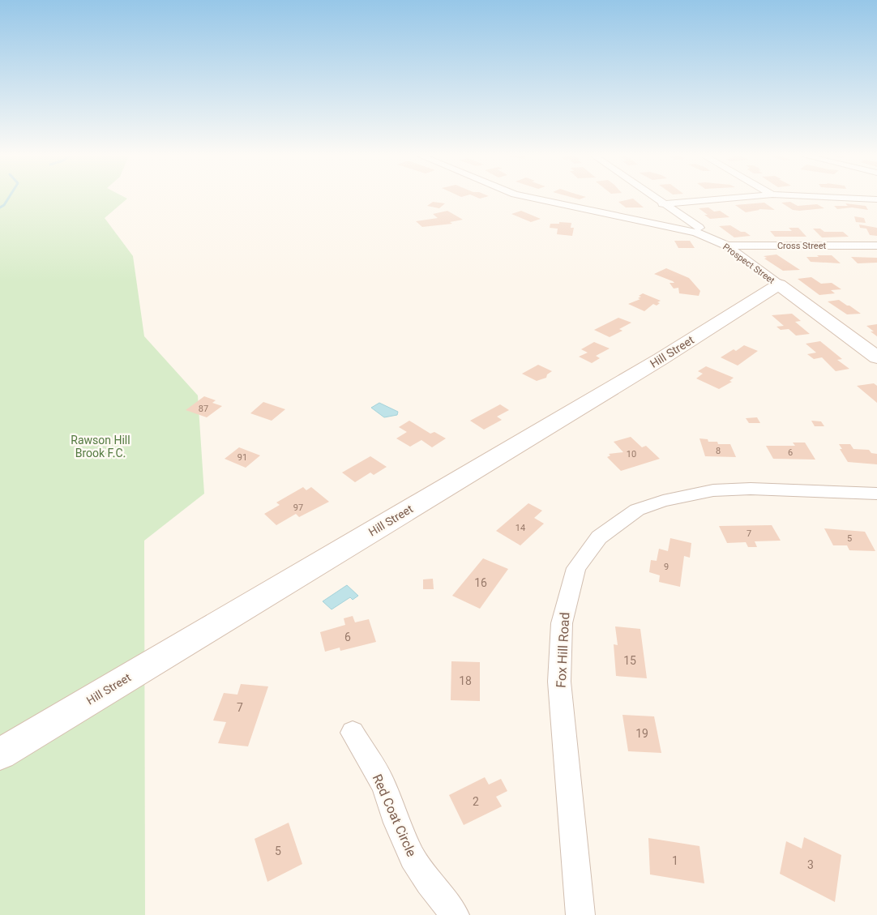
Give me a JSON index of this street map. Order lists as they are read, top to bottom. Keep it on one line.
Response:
{"streets":{"street":["Cross Street","Prospect Street","Hill Street","Fox Hill Road","Red Coat Circle"]},"crossings":[["Cross Street","Prospect Street"],["Prospect Street","Hill Street"]],"parks":["Rawson Hill Brook F.C."],"house_numbers":["87","8","6","10","91","97","14","7","5","9","16","6","15","18","7","19","2","5","1","3"]}
